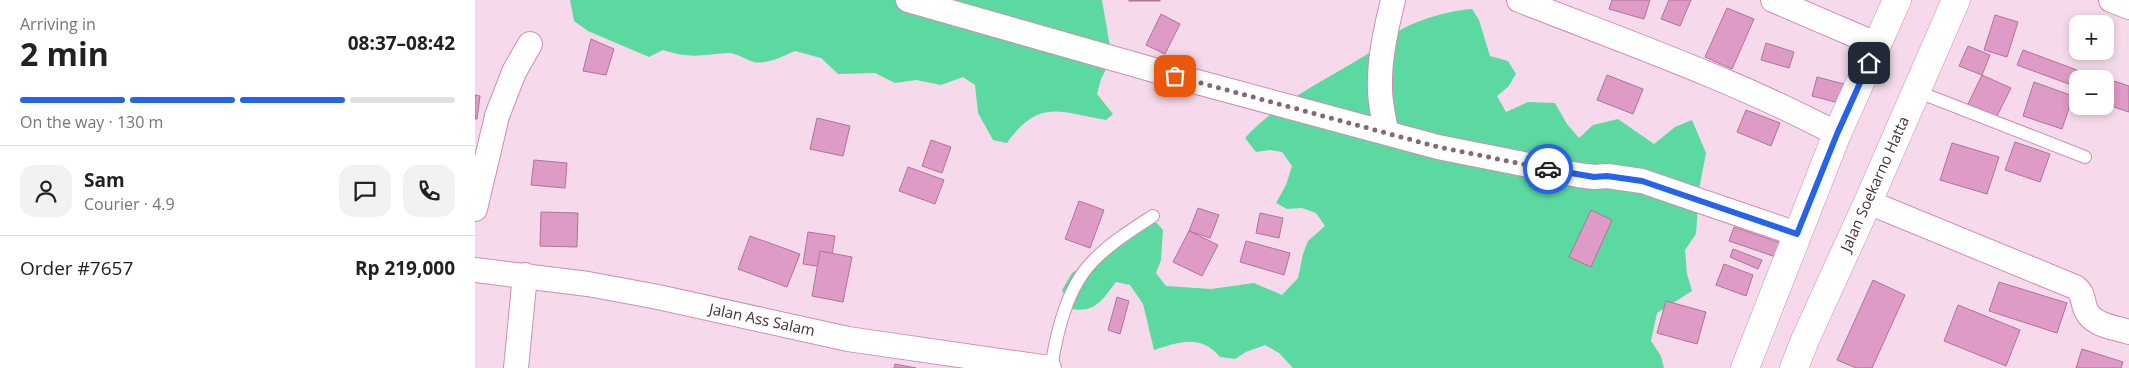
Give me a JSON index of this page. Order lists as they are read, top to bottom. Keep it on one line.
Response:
{"streets":{"highway":["Jalan Soekarno Hatta"],"street":["Jalan Ass Salam"]},"page":{"heading":["2 min","Arriving in","08:37–08:42"],"panel":["Sam","Courier · 4.9","Order #7657","Rp 219,000"],"map_buttons":["+","−"],"bar":"On the way · 130 m"}}
